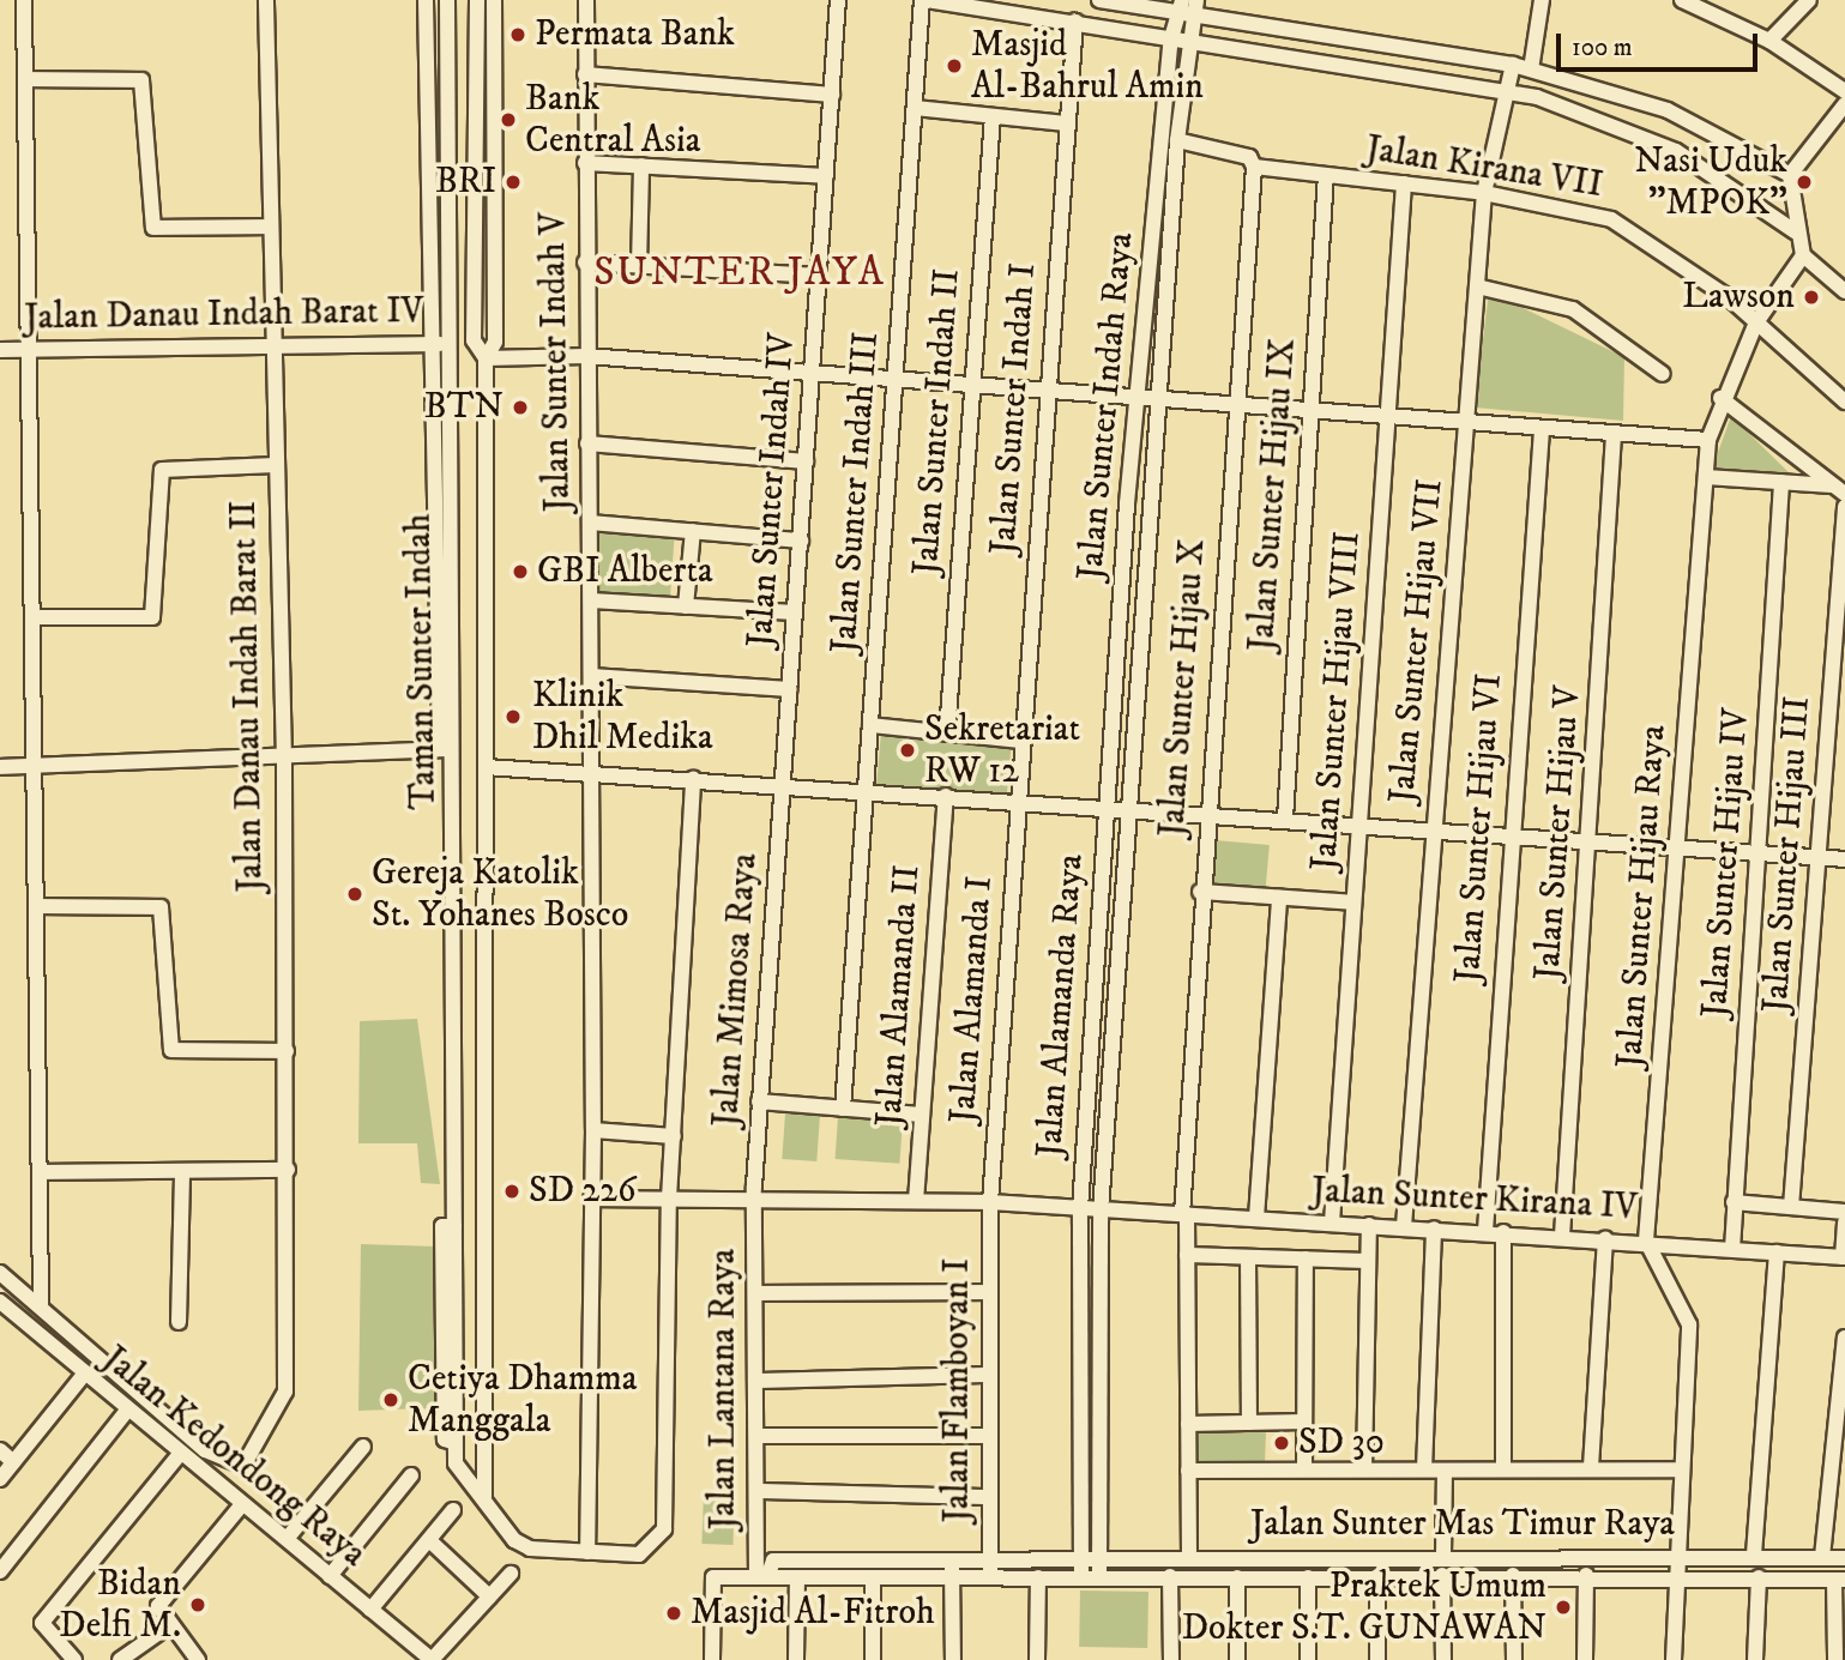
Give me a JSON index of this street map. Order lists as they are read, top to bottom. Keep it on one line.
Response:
{"streets":{"street":["Jalan Kirana VII","Jalan Danau Indah Barat IV","Jalan Sunter Indah V","Jalan Sunter Indah Raya","Jalan Sunter Indah I","Jalan Sunter Indah II","Jalan Sunter Indah IV","Jalan Sunter Indah III","Jalan Sunter Hijau IX","Jalan Sunter Hijau VII","Taman Sunter Indah","Jalan Sunter Hijau X","Jalan Danau Indah Barat II","Jalan Sunter Hijau VIII","Jalan Sunter Hijau VI","Jalan Sunter Hijau V","Jalan Sunter Hijau III","Jalan Sunter Hijau IV","Jalan Sunter Hijau Raya","Jalan Mimosa Raya","Jalan Alamanda II","Jalan Alamanda I","Jalan Alamanda Raya","Jalan Sunter Kirana IV","Jalan Lantana Raya","Jalan Flamboyan I","Jalan Kedondong Raya","Jalan Sunter Mas Timur Raya"]},"crossings":[["Jalan Kirana VII","Jalan Sunter Indah Raya"],["Jalan Kirana VII","Jalan Sunter Hijau IX"],["Jalan Kirana VII","Jalan Sunter Hijau VII"],["Jalan Kirana VII","Jalan Sunter Hijau X"],["Jalan Kirana VII","Jalan Sunter Hijau VIII"],["Jalan Kirana VII","Jalan Sunter Hijau Raya"],["Jalan Danau Indah Barat IV","Taman Sunter Indah"],["Jalan Danau Indah Barat IV","Jalan Danau Indah Barat II"],["Jalan Sunter Indah Raya","Jalan Alamanda Raya"],["Jalan Sunter Indah I","Jalan Alamanda I"],["Jalan Sunter Indah IV","Jalan Mimosa Raya"],["Jalan Sunter Hijau VII","Jalan Sunter Kirana IV"],["Jalan Sunter Hijau X","Jalan Sunter Kirana IV"],["Jalan Sunter Hijau X","Jalan Sunter Mas Timur Raya"],["Jalan Sunter Hijau VIII","Jalan Sunter Kirana IV"],["Jalan Sunter Hijau VI","Jalan Sunter Kirana IV"],["Jalan Sunter Hijau V","Jalan Sunter Kirana IV"],["Jalan Sunter Hijau IV","Jalan Sunter Kirana IV"],["Jalan Sunter Hijau Raya","Jalan Sunter Kirana IV"],["Jalan Mimosa Raya","Jalan Lantana Raya"],["Jalan Alamanda I","Jalan Flamboyan I"],["Jalan Alamanda Raya","Jalan Sunter Kirana IV"],["Jalan Alamanda Raya","Jalan Sunter Mas Timur Raya"],["Jalan Lantana Raya","Jalan Sunter Mas Timur Raya"],["Jalan Flamboyan I","Jalan Sunter Mas Timur Raya"]],"districts":["SUNTER JAYA"],"places":["Permata Bank","Masjid Al-Bahrul Amin","Bank Central Asia","BRI","Nasi Uduk \"MPOK\"","Lawson","BTN","GBI Alberta","Klinik Dhil Medika","Sekretariat RW 12","Gereja Katolik St. Yohanes Bosco","SD 226","Cetiya Dhamma Manggala","SD 30","Bidan Delfi M.","Praktek Umum Dokter S.T. GUNAWAN","Masjid Al-Fitroh"],"scale_bar":"100 m"}
